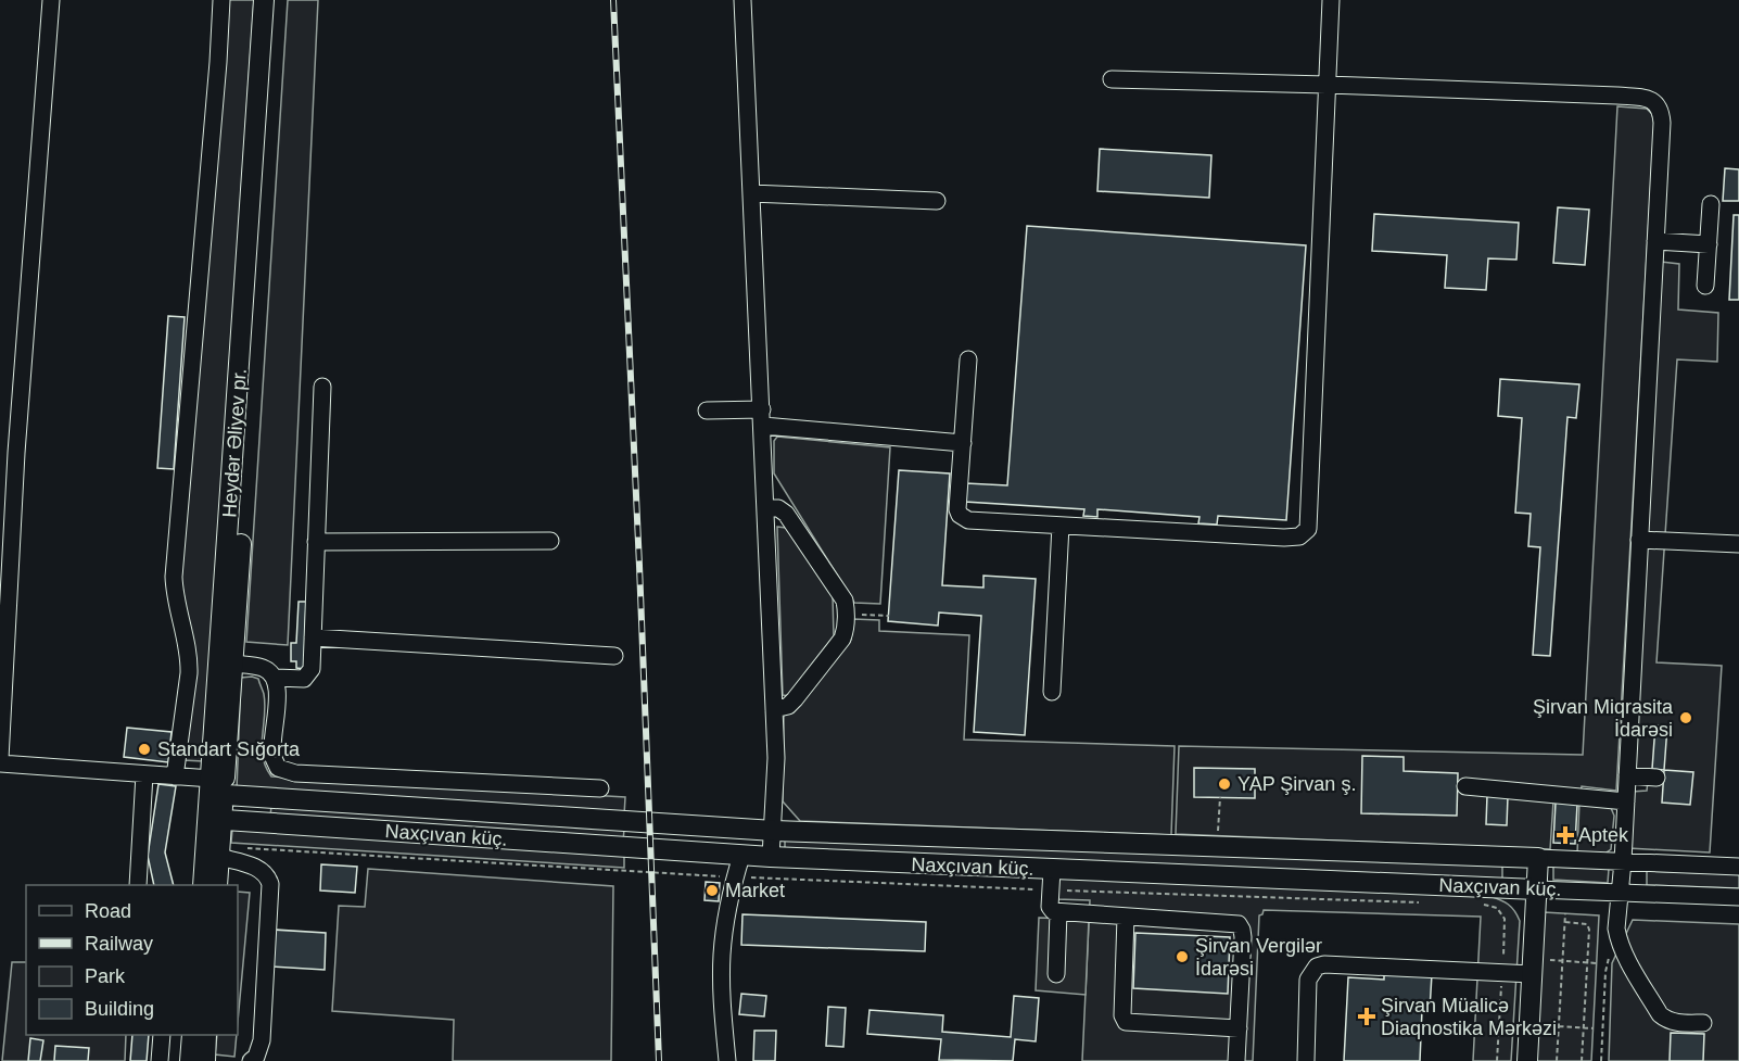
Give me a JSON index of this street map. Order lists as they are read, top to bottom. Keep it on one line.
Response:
{"streets":{"main road":["Heydər Əliyev pr.","Naxçıvan küç."]},"crossings":[["Heydər Əliyev pr.","Naxçıvan küç."]],"places":{"other":["Şirvan Miqrasita İdarəsi","Standart Sığorta","YAP Şirvan ş.","Market","Şirvan Vergilər İdarəsi"],"health":["Aptek","Şirvan Müalicə Diaqnostika Mərkəzi"]},"legend":["Road","Railway","Park","Building"]}
